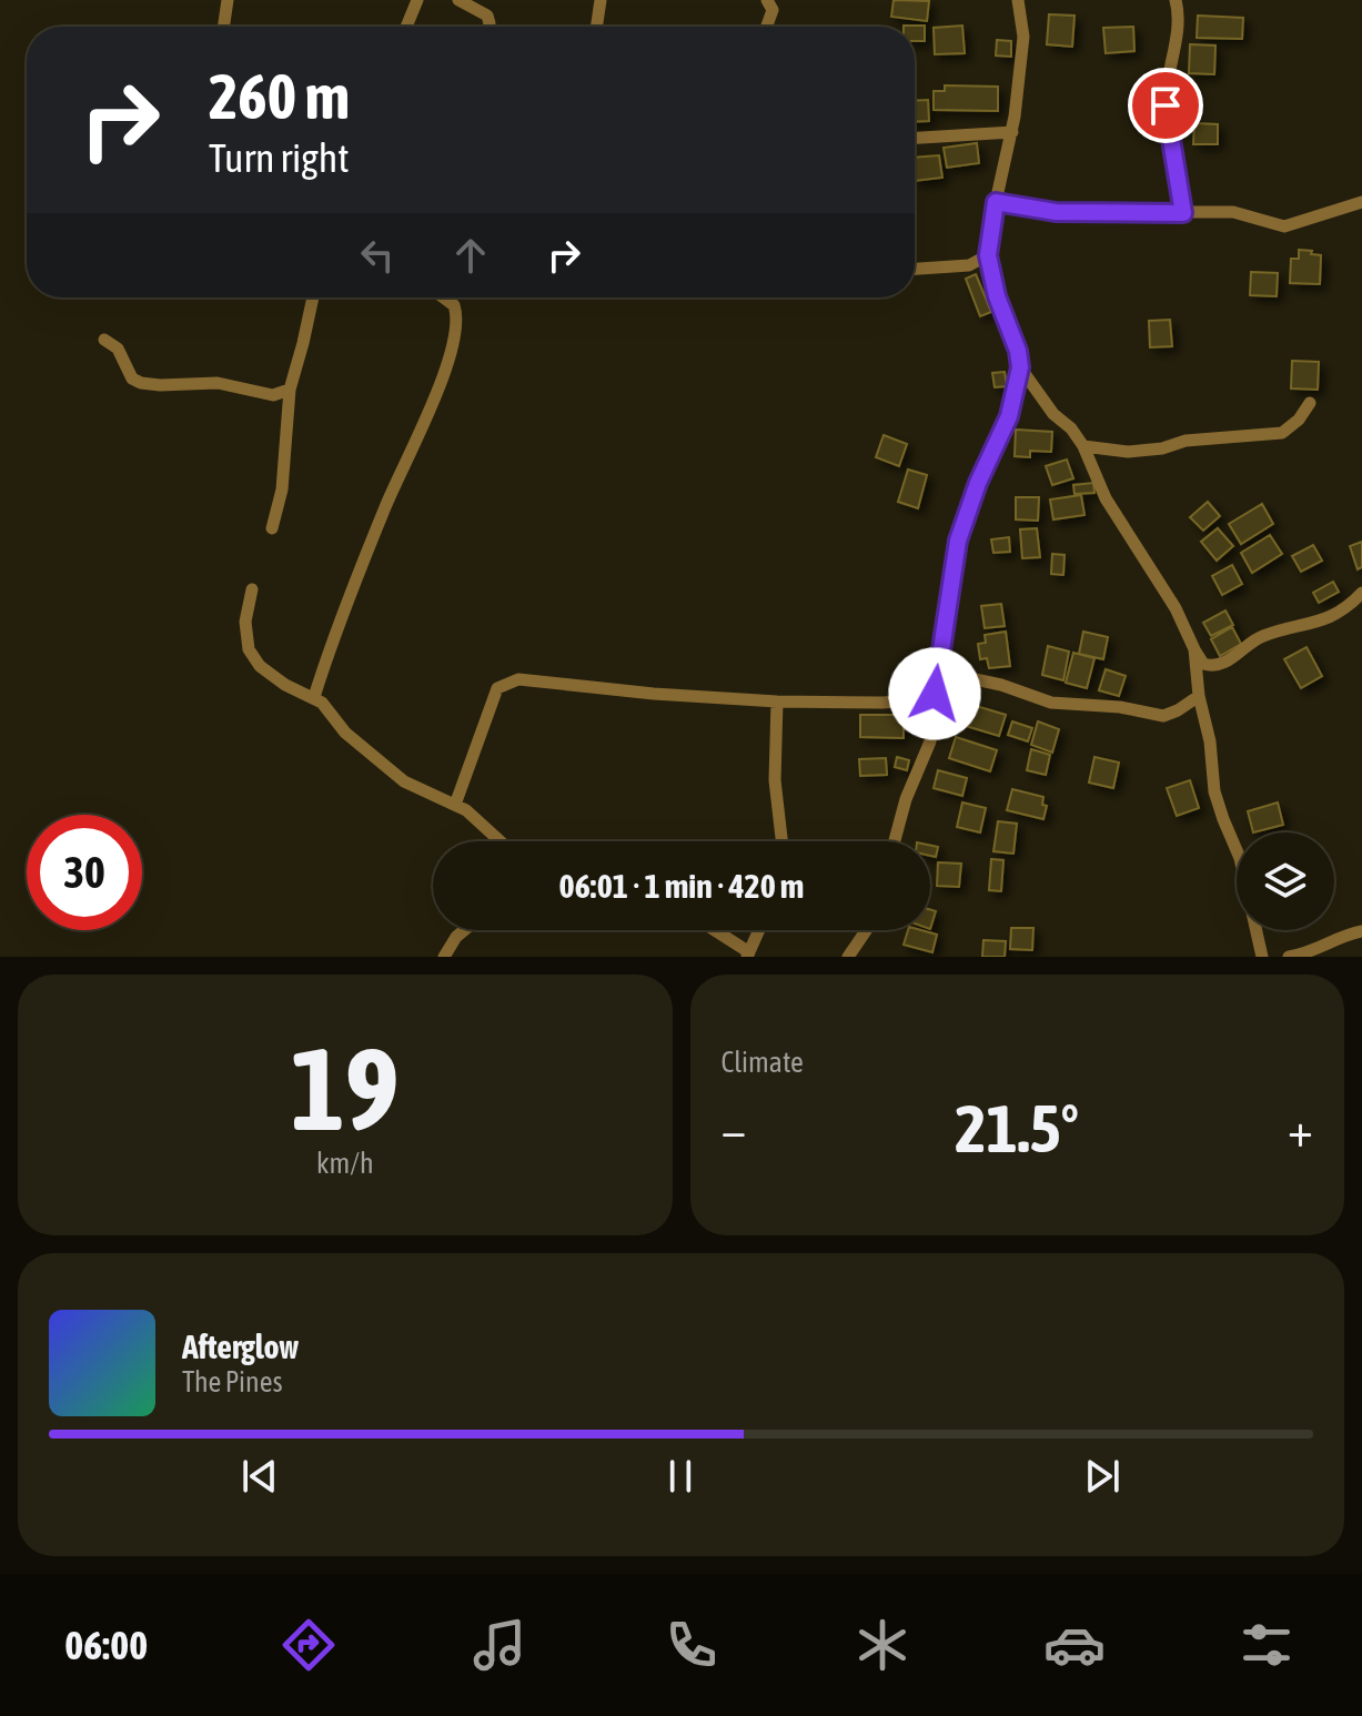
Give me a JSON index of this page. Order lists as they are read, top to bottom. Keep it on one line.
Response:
{"page":{"turn":["260 m","Turn right"],"limit":"30","trip":"06:01 · 1 min · 420 m","tile":[["19","km/h"],"Climate"],"heat":["−","21.5°","+"],"song":["Afterglow","The Pines"],"tabs":"06:00"}}
